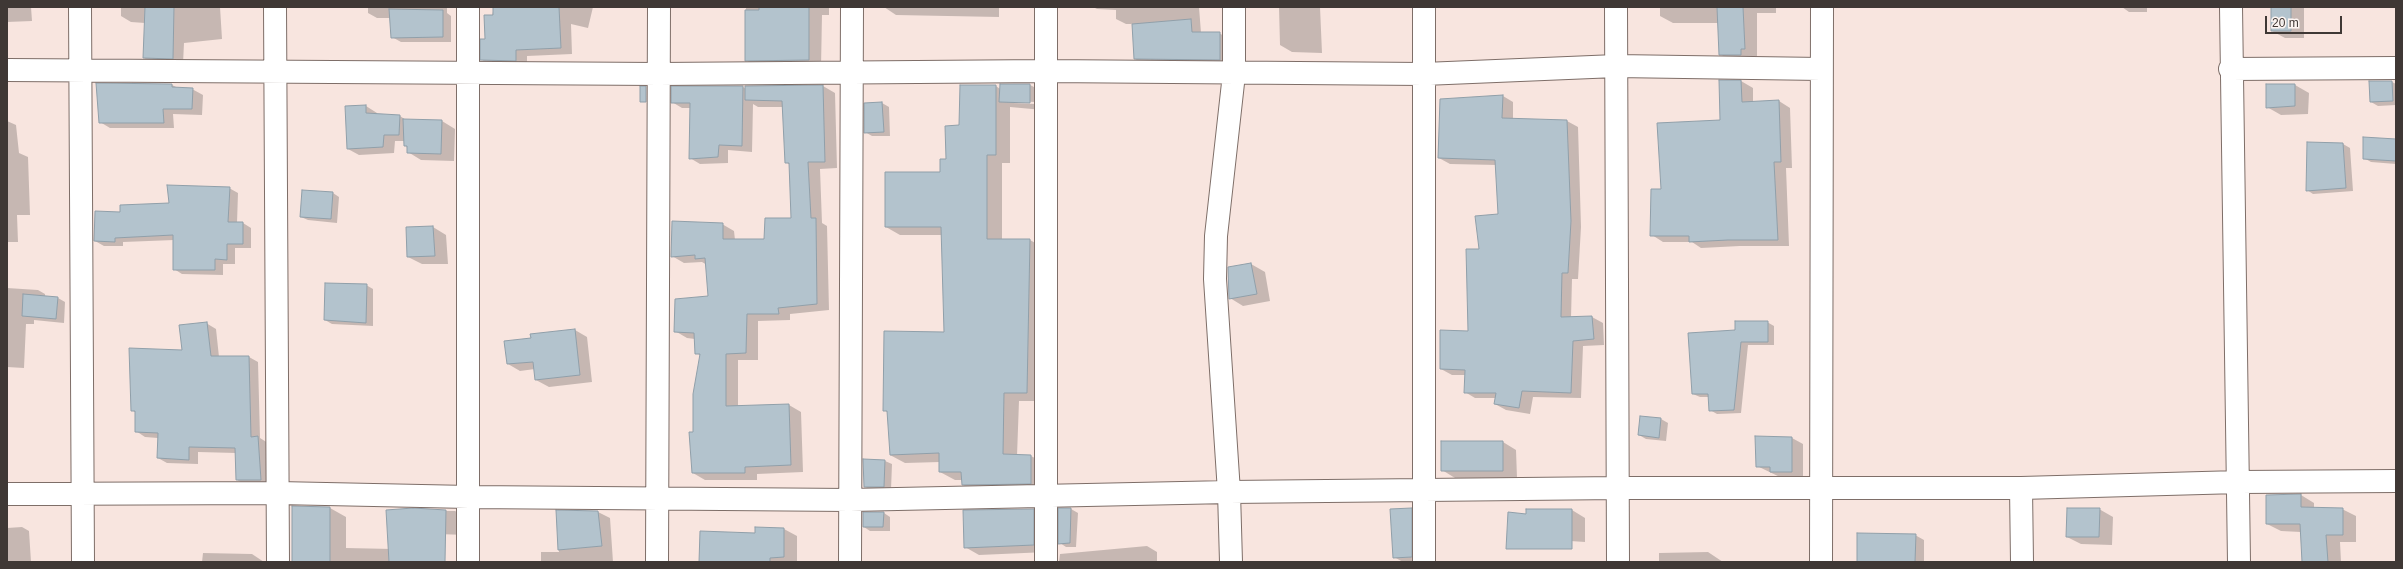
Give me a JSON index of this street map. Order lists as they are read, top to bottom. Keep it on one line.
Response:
{"scale_bar":"20 m"}
